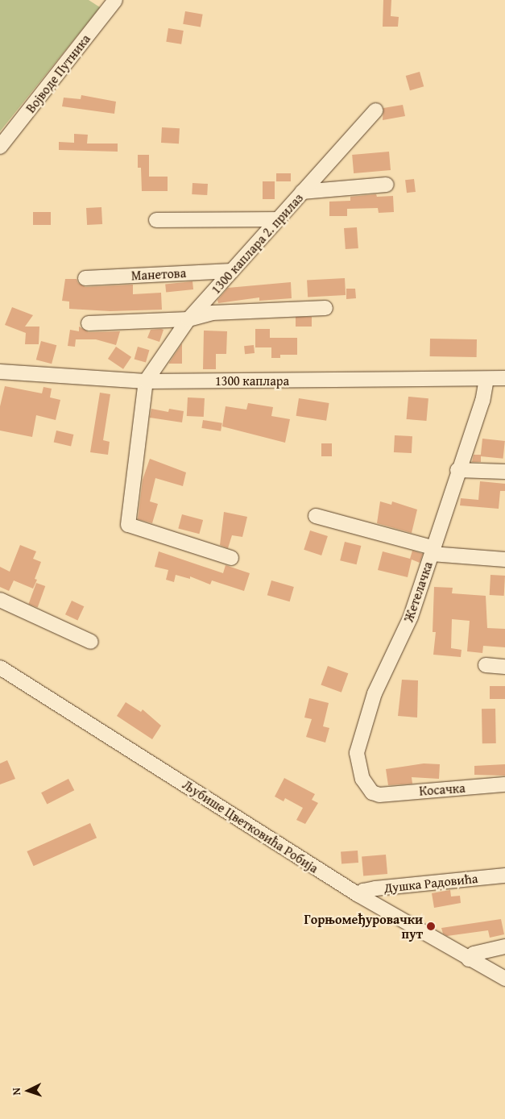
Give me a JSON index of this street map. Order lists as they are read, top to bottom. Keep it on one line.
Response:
{"streets":{"street":["Војводе Путника","1300 каплара 2. прилаз","Манетова","1300 каплара","Жетелачка","Косачка","Љубише Цветковића Робија","Душка Радовића"]},"crossings":[["1300 каплара 2. прилаз","Манетова"],["1300 каплара 2. прилаз","1300 каплара"],["1300 каплара","Жетелачка"],["Жетелачка","Косачка"],["Љубише Цветковића Робија","Душка Радовића"]],"places":["Горњомеђуровачки пут"],"north":"left"}
